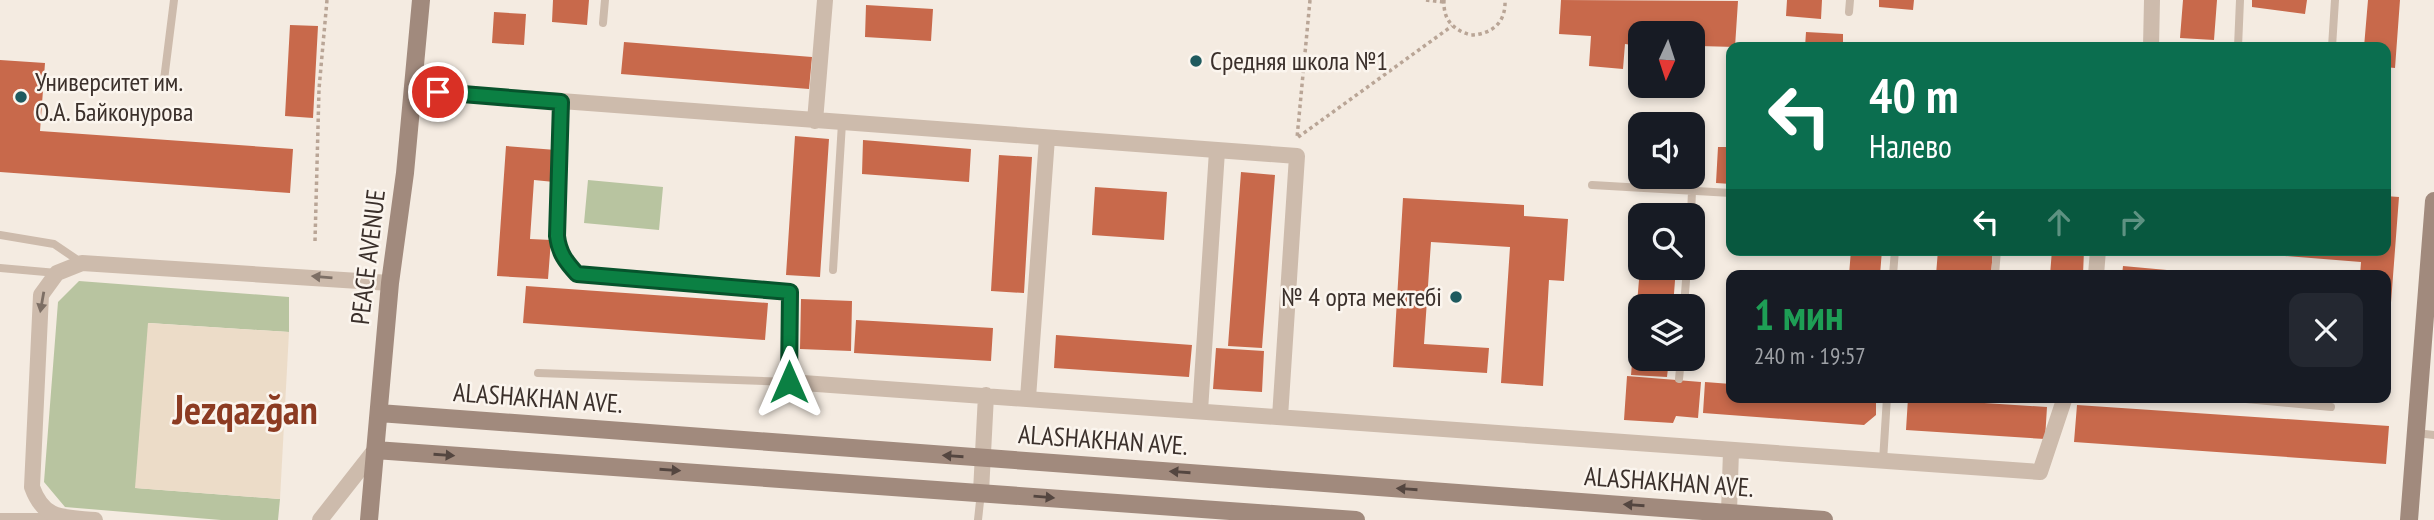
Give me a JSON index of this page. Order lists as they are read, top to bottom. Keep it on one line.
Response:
{"streets":{"main road":["PEACE AVENUE","ALASHAKHAN AVE."]},"crossings":[["PEACE AVENUE","ALASHAKHAN AVE."]],"districts":["Jezqazğan"],"places":["Средняя школа №1","Университет им. О.А. Байконурова","№ 4 орта мектебі"],"north":"bottom","page":{"turn":["40 m","Налево"],"heading":["1 мин","240 m · 19:57"]}}
